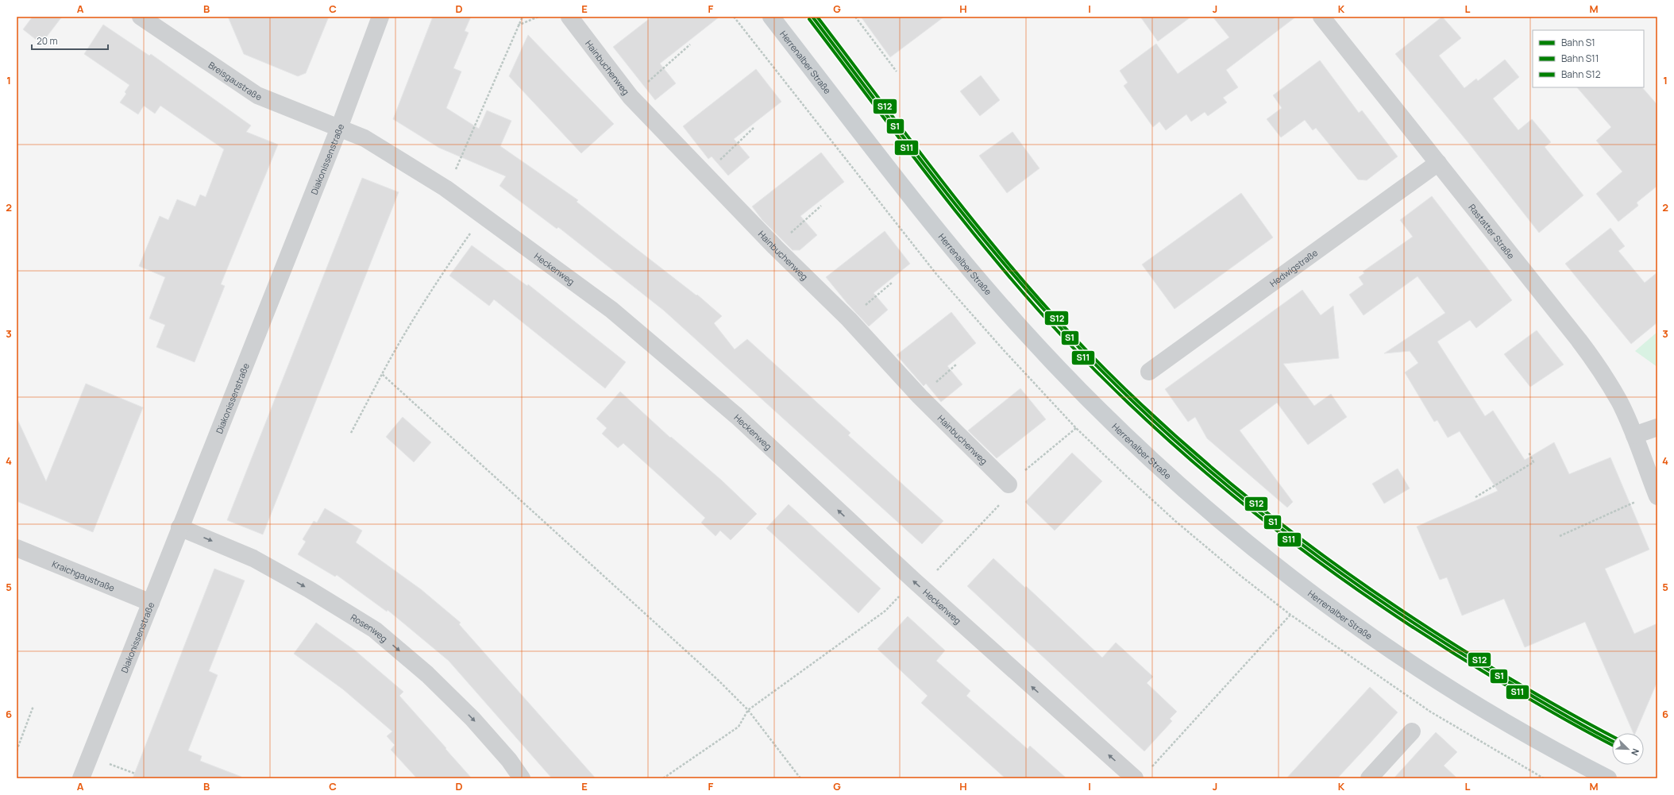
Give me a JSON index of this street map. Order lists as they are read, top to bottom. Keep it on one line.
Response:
{"streets":{"main road":["Herrenalber Straße"],"street":["Hainbuchenweg","Breisgaustraße","Diakonissenstraße","Rastatter Straße","Heckenweg","Hedwigstraße","Kraichgaustraße","Rosenweg"]},"crossings":[["Breisgaustraße","Diakonissenstraße"],["Breisgaustraße","Heckenweg"],["Diakonissenstraße","Heckenweg"],["Diakonissenstraße","Kraichgaustraße"],["Diakonissenstraße","Rosenweg"],["Rastatter Straße","Hedwigstraße"]],"one_way":["Heckenweg","Rosenweg"],"lines":["rail line S1","rail line S12","rail line S11"],"legend":["Bahn S1","Bahn S11","Bahn S12"],"scale_bar":"20 m","north":"bottom right","grid":{"columns":["A","B","C","D","E","F","G","H","I","J","K","L","M"],"rows":["1","2","3","4","5","6"]}}
